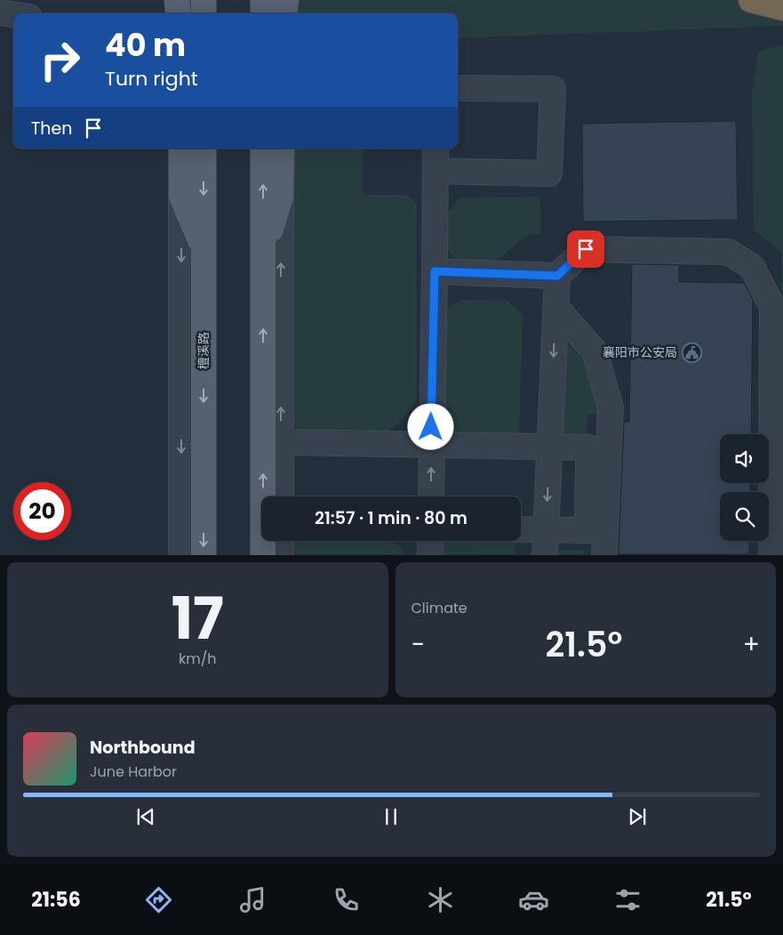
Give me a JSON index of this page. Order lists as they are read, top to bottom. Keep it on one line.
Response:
{"streets":{"main road":["檀溪路"]},"places":{"public building":["襄阳市公安局"]},"page":{"turn":["40 m","Turn right"],"then":"Then","limit":"20","trip":"21:57 · 1 min · 80 m","tile":[["17","km/h"],"Climate"],"heat":["−","21.5°","+"],"song":["Northbound","June Harbor"],"tabs":["21:56","21.5°"]}}
